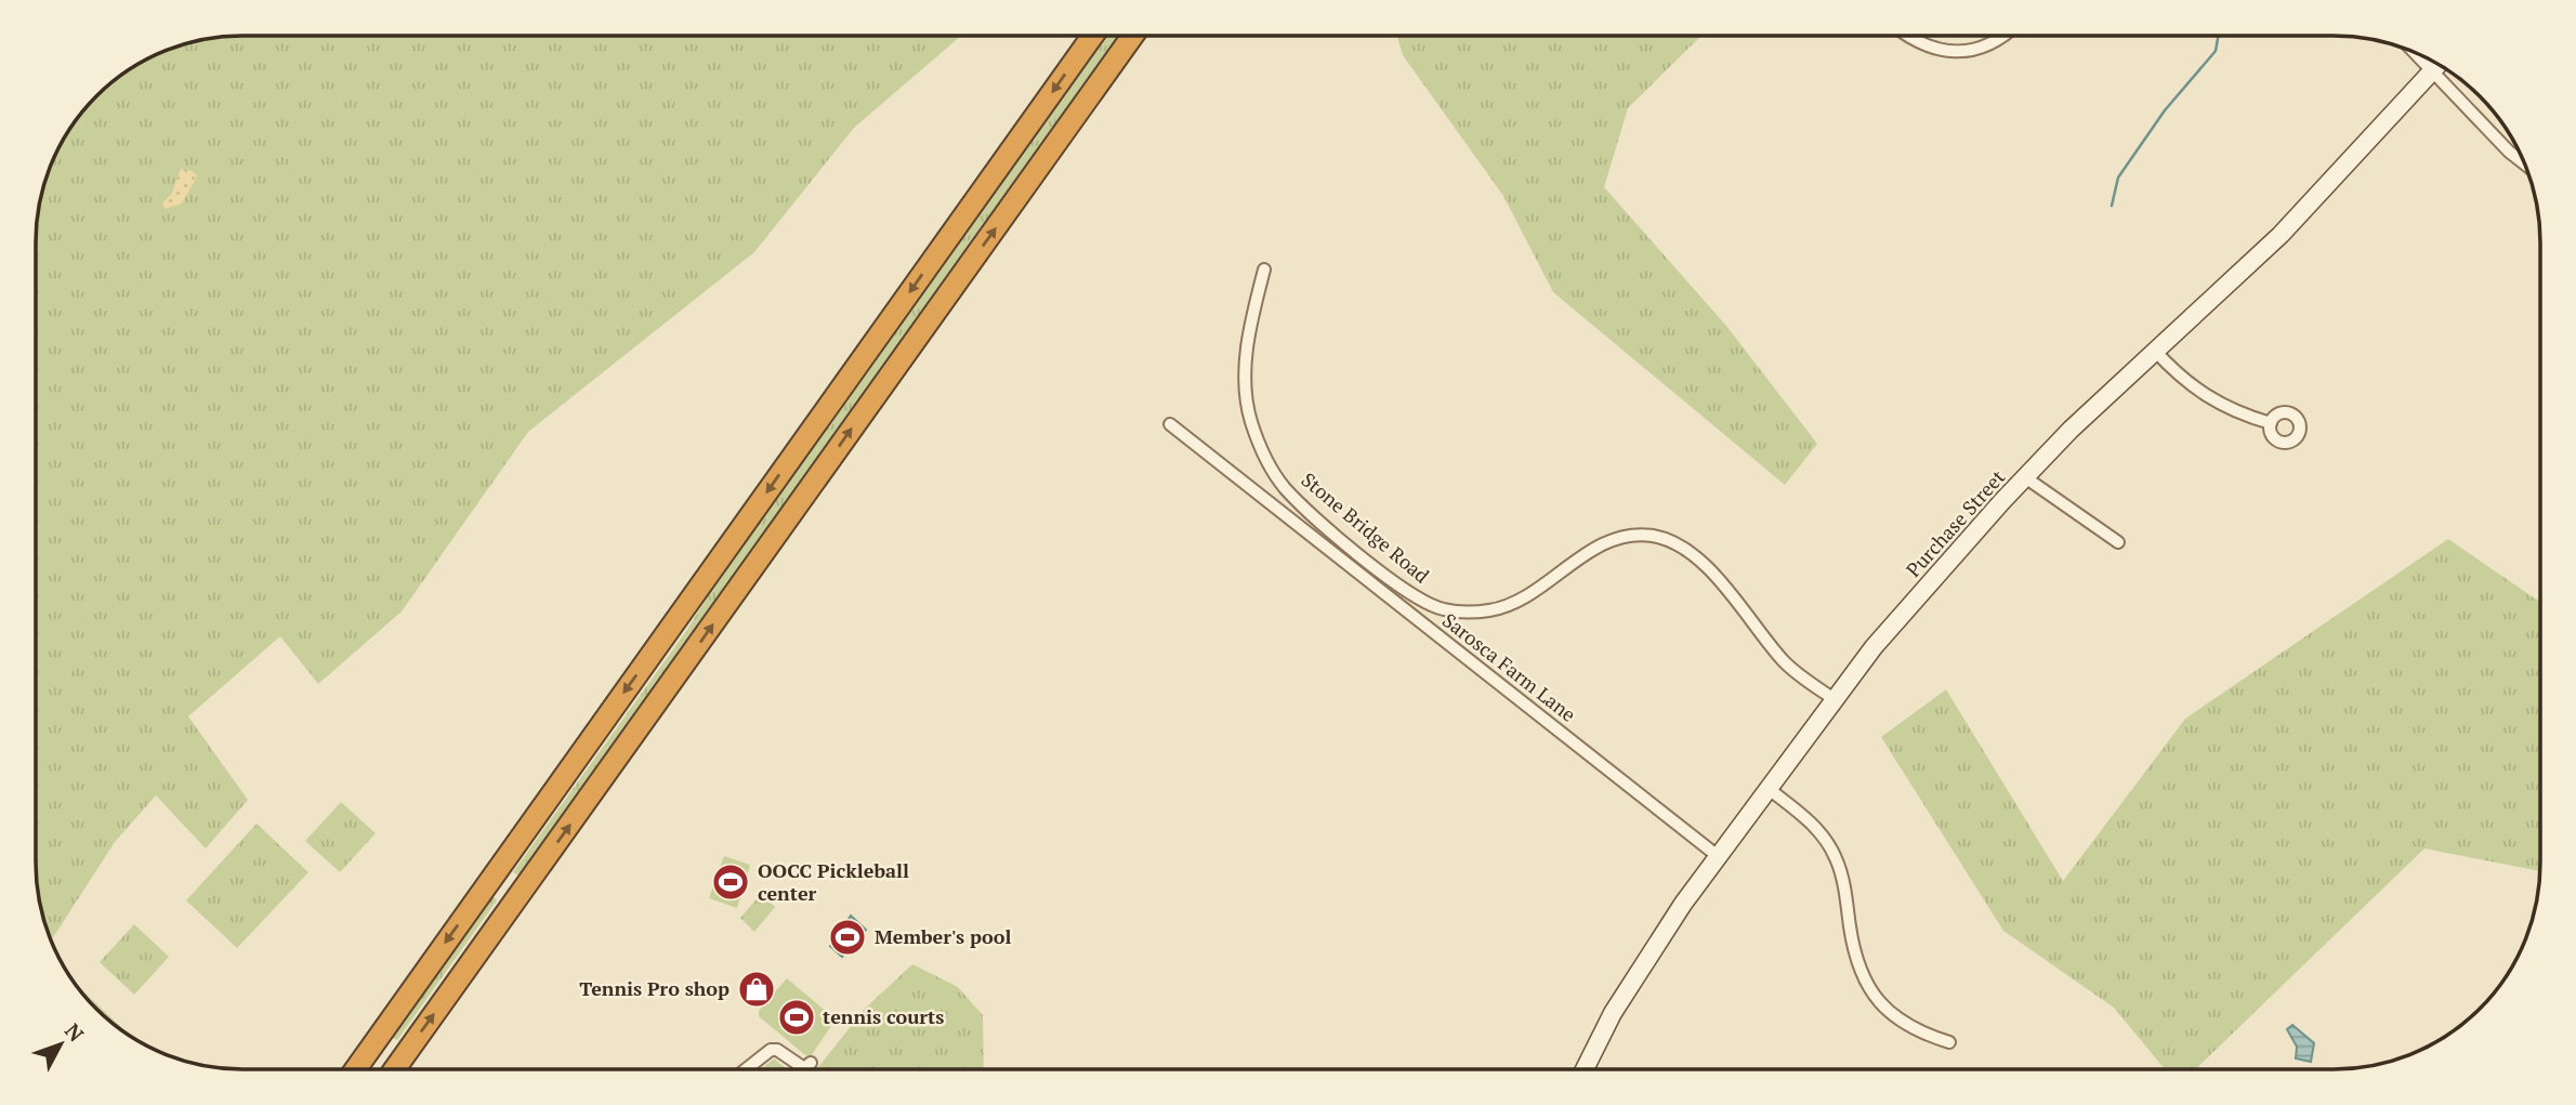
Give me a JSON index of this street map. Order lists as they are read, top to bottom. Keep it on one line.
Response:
{"streets":{"main road":["Purchase Street"],"street":["Stone Bridge Road","Sarosca Farm Lane"]},"crossings":[["Purchase Street","Stone Bridge Road"],["Purchase Street","Sarosca Farm Lane"]],"places":{"sports":["OOCC Pickleball center","Member's pool","tennis courts"],"shop":["Tennis Pro shop"]},"north":"top right"}
